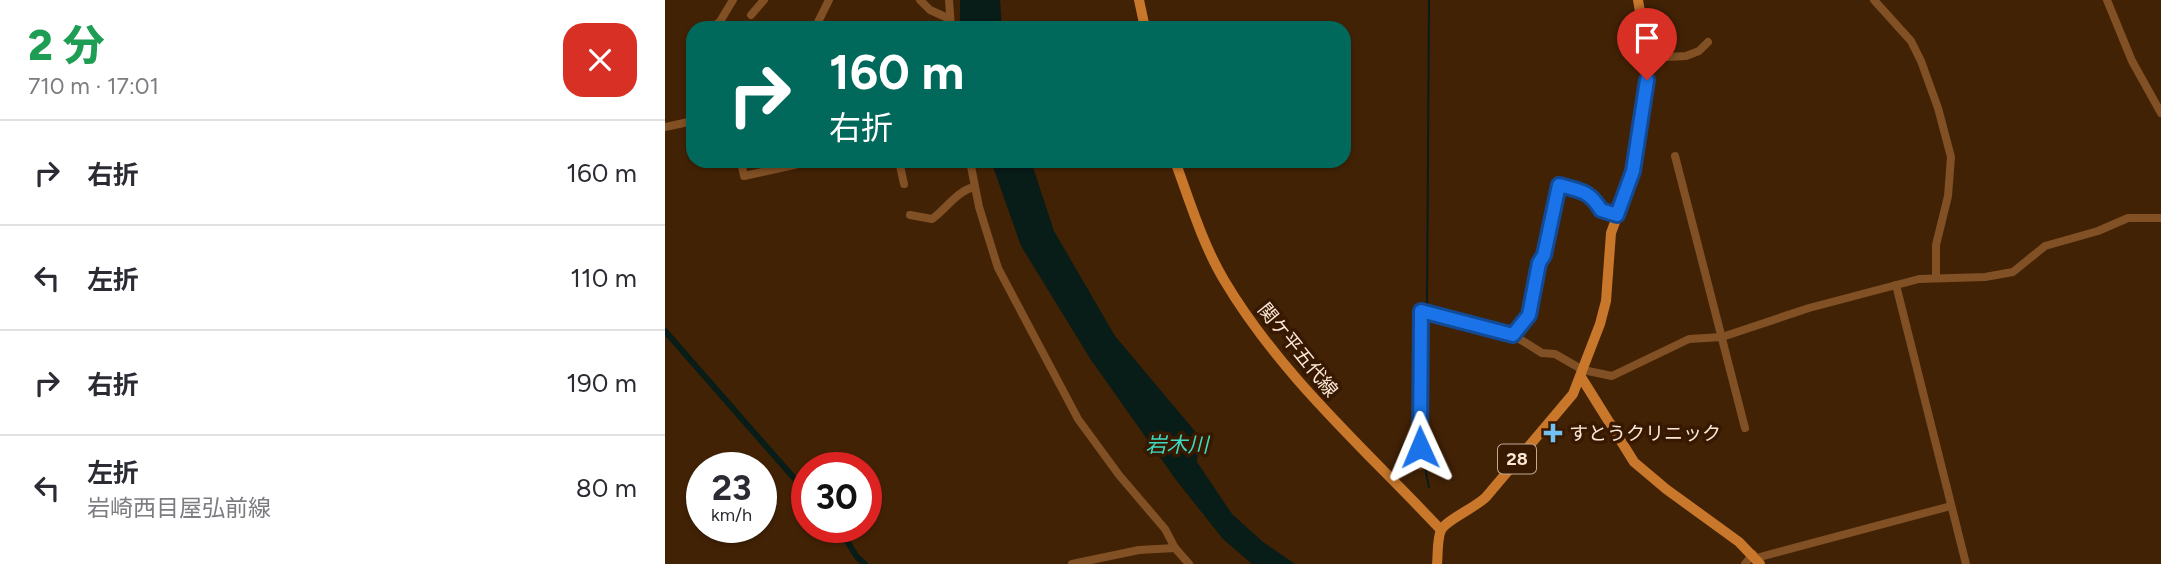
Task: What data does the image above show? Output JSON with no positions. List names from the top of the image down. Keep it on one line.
{"streets":{"main road":["関ケ平五代線","28"]},"crossings":[["関ケ平五代線","28"]],"water":["岩木川"],"places":{"health":["すとうクリニック"]},"page":{"heading":["2 分","710 m · 17:01"],"turn":["160 m","右折"],"list":[{"name":"右折","value":"160 m"},{"name":"左折","value":"110 m"},{"name":"右折","value":"190 m"},{"name":"左折","note":"岩崎西目屋弘前線","value":"80 m"}],"speed":"23 km/h","limit":"30"}}
